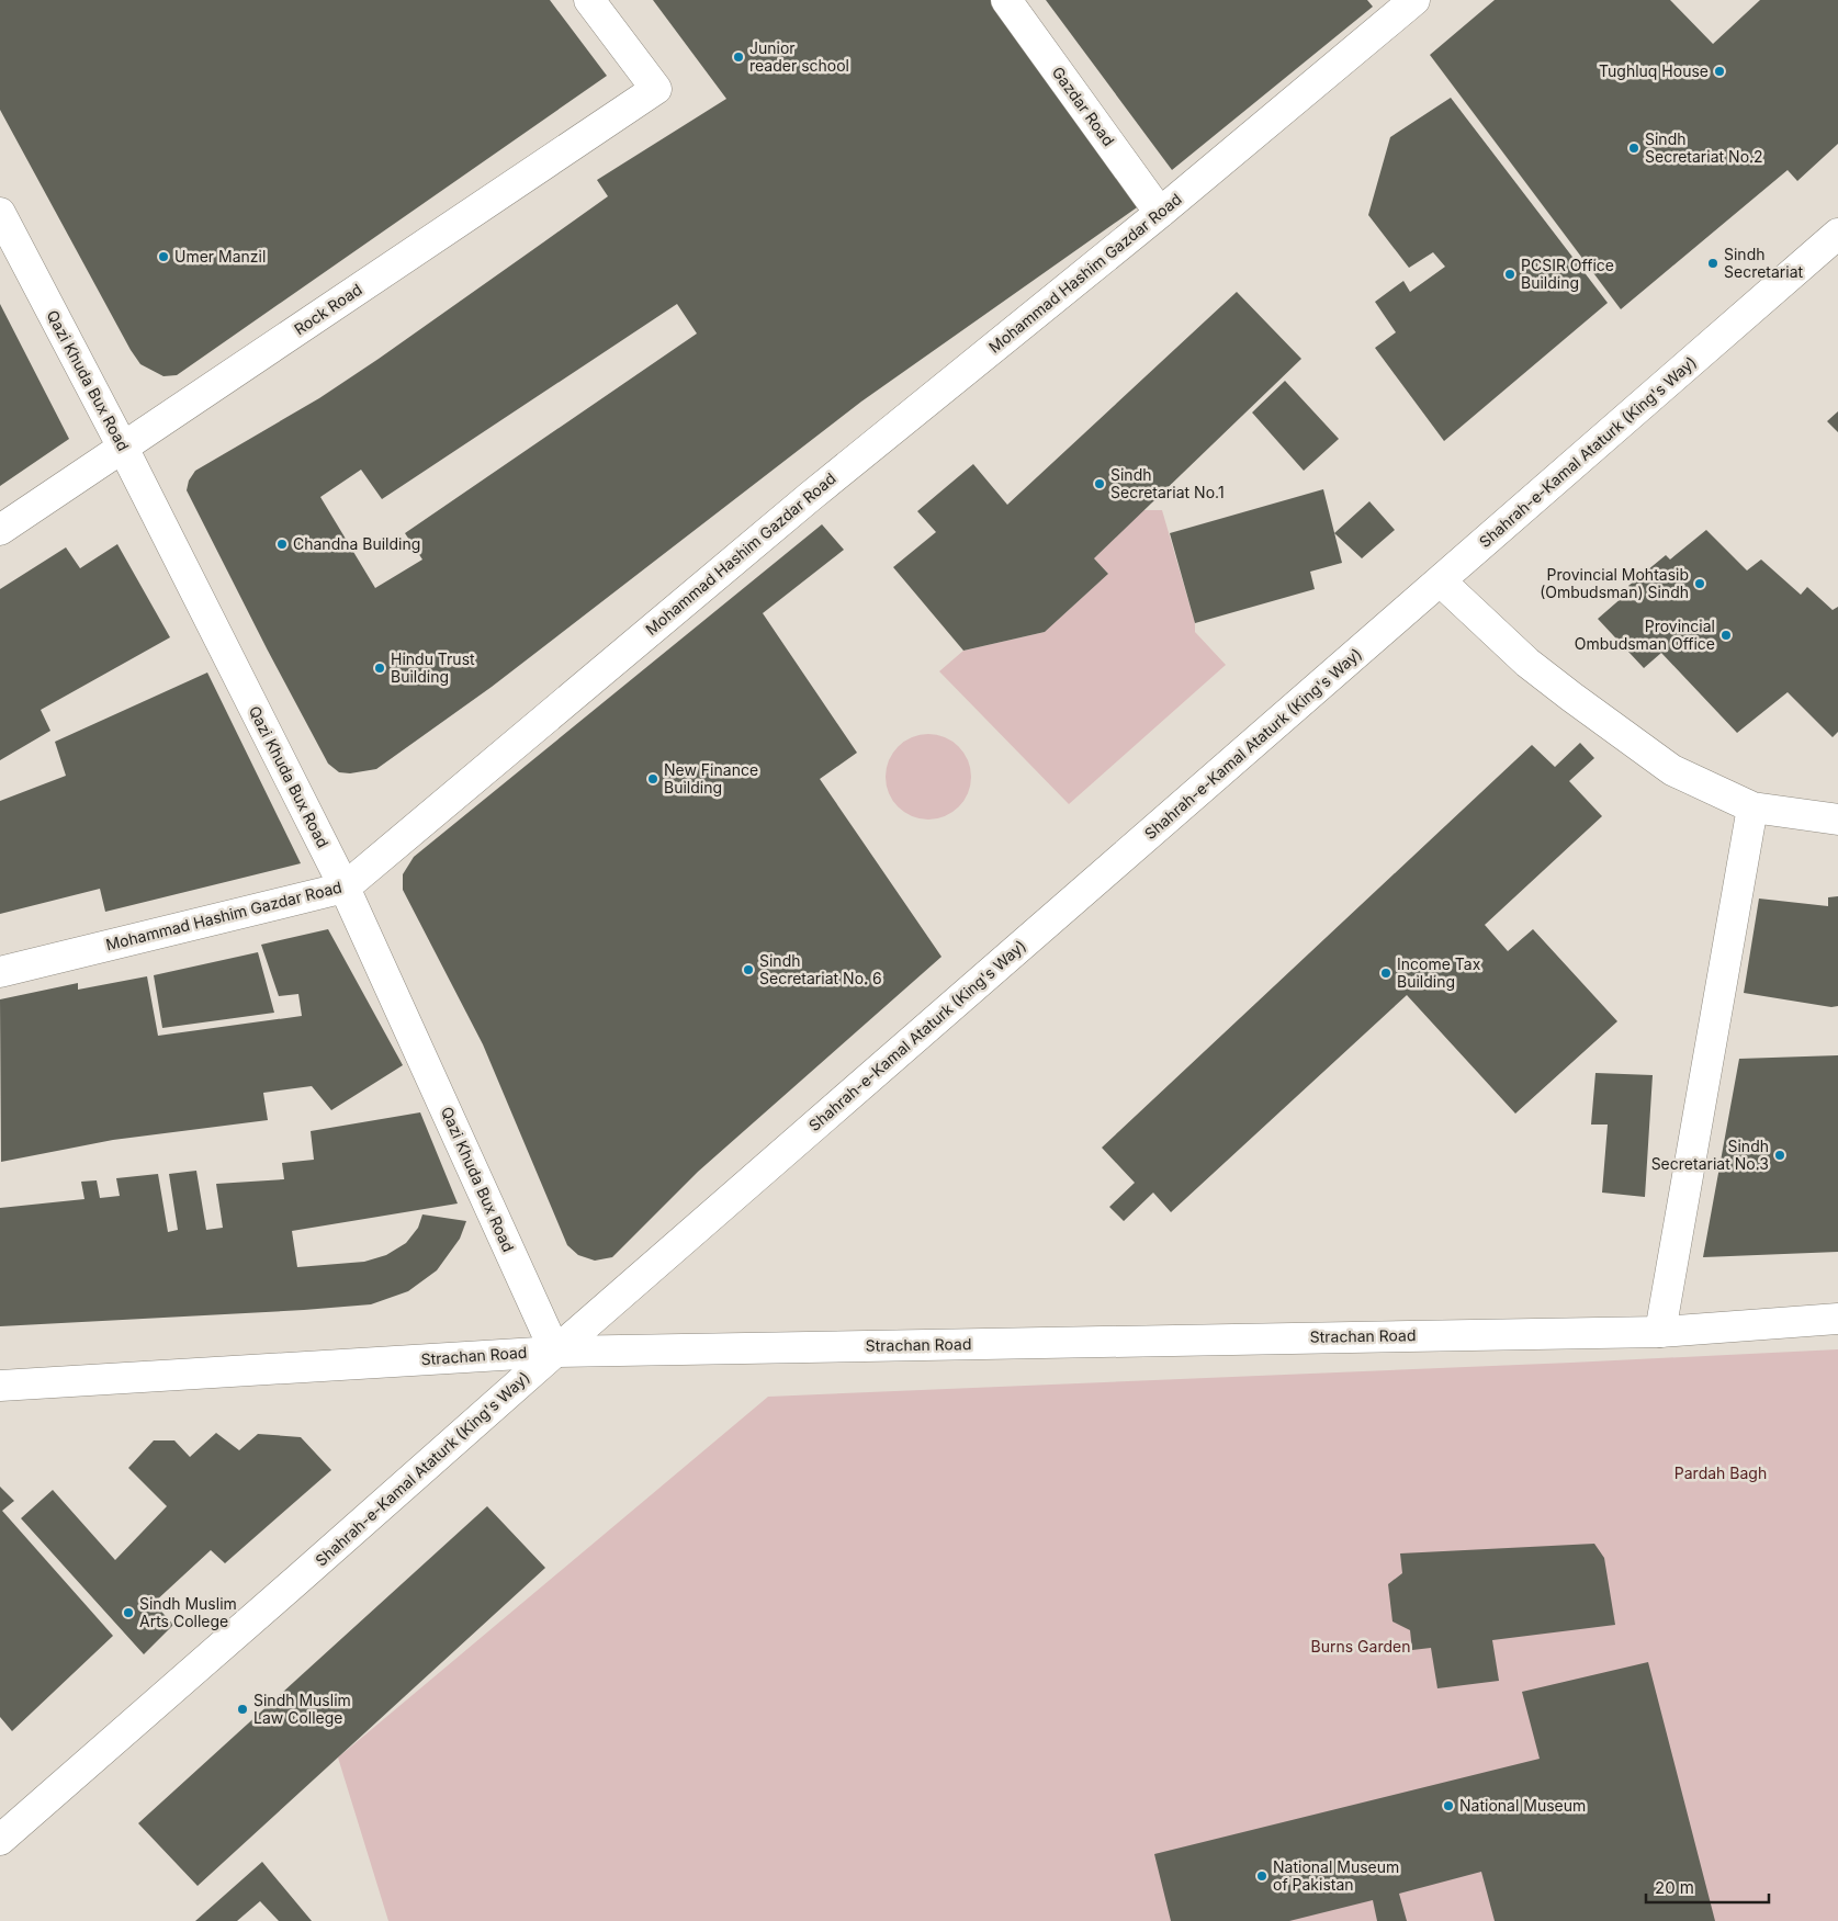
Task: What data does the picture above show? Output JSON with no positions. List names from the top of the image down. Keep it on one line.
{"streets":{"street":["Gazdar Road","Mohammad Hashim Gazdar Road","Rock Road","Qazi Khuda Bux Road","Shahrah-e-Kamal Ataturk (King's Way)","Strachan Road"]},"crossings":[["Gazdar Road","Mohammad Hashim Gazdar Road"],["Mohammad Hashim Gazdar Road","Qazi Khuda Bux Road"],["Rock Road","Qazi Khuda Bux Road"],["Qazi Khuda Bux Road","Shahrah-e-Kamal Ataturk (King's Way)"],["Qazi Khuda Bux Road","Strachan Road"],["Shahrah-e-Kamal Ataturk (King's Way)","Strachan Road"]],"parks":["Pardah Bagh","Burns Garden"],"places":["Junior reader school","Tughluq House","Sindh Secretariat No.2","Umer Manzil","Sindh Secretariat","PCSIR Office Building","Sindh Secretariat No.1","Chandna Building","Provincial Mohtasib (Ombudsman) Sindh","Provincial Ombudsman Office","Hindu Trust Building","New Finance Building","Sindh Secretariat No. 6","Income Tax Building","Sindh Secretariat No.3","Sindh Muslim Arts College","Sindh Muslim Law College","National Museum","National Museum of Pakistan"],"scale_bar":"20 m"}
